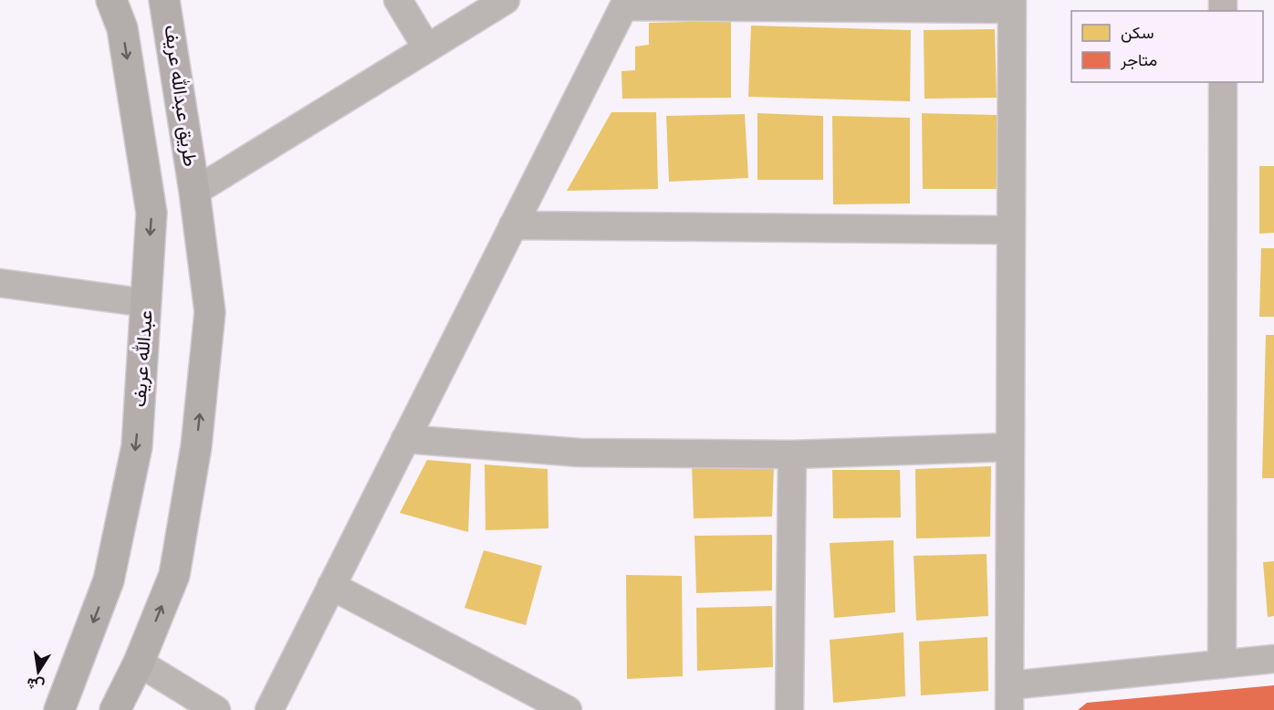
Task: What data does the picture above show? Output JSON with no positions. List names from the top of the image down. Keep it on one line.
{"streets":{"main road":["طريق عبدالله عريف","عبدالله عريف"]},"legend":["سكن","متاجر"],"north":"bottom"}
